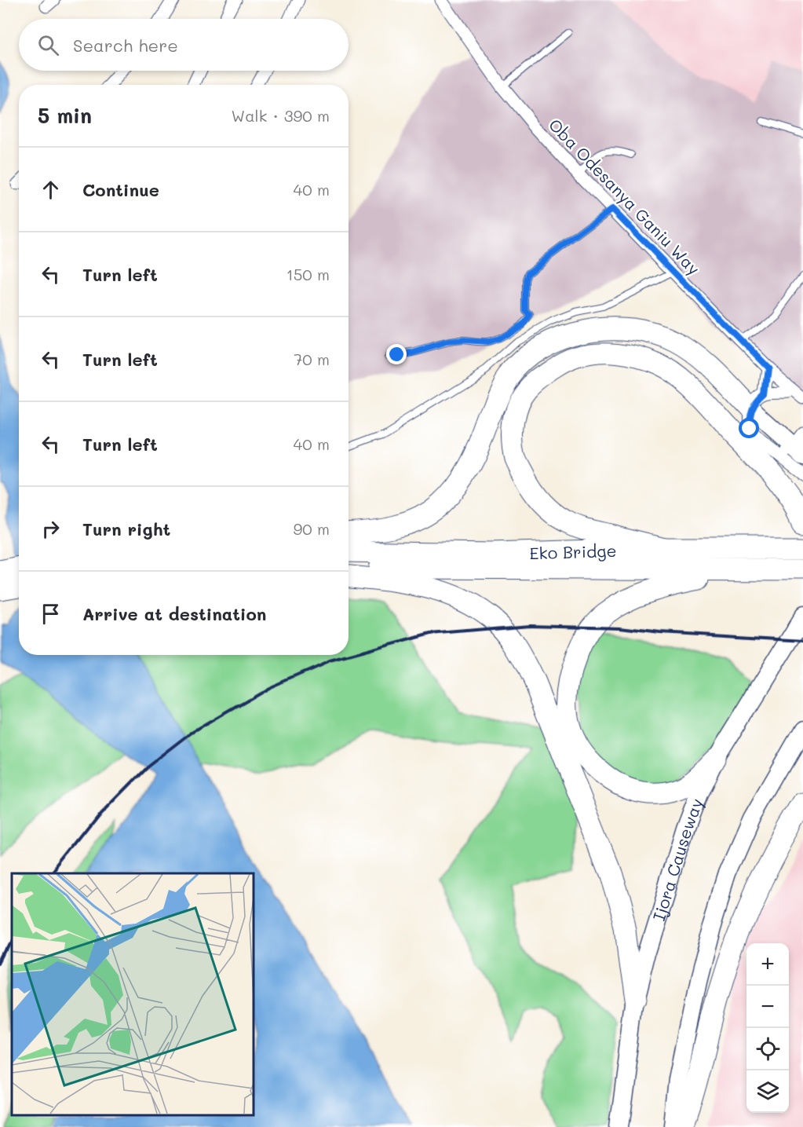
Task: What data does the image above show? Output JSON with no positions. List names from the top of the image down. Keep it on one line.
{"streets":{"highway":["Eko Bridge"],"main road":["Ijora Causeway"],"street":["Oba Odesanya Ganiu Way"]},"page":{"search":"Search here","heading":["5 min","Walk · 390 m"],"list":[["Continue","40 m"],["Turn left","150 m"],["Turn left","70 m"],["Turn left","40 m"],["Turn right","90 m"],"Arrive at destination"],"map_buttons":["+","−"]}}
